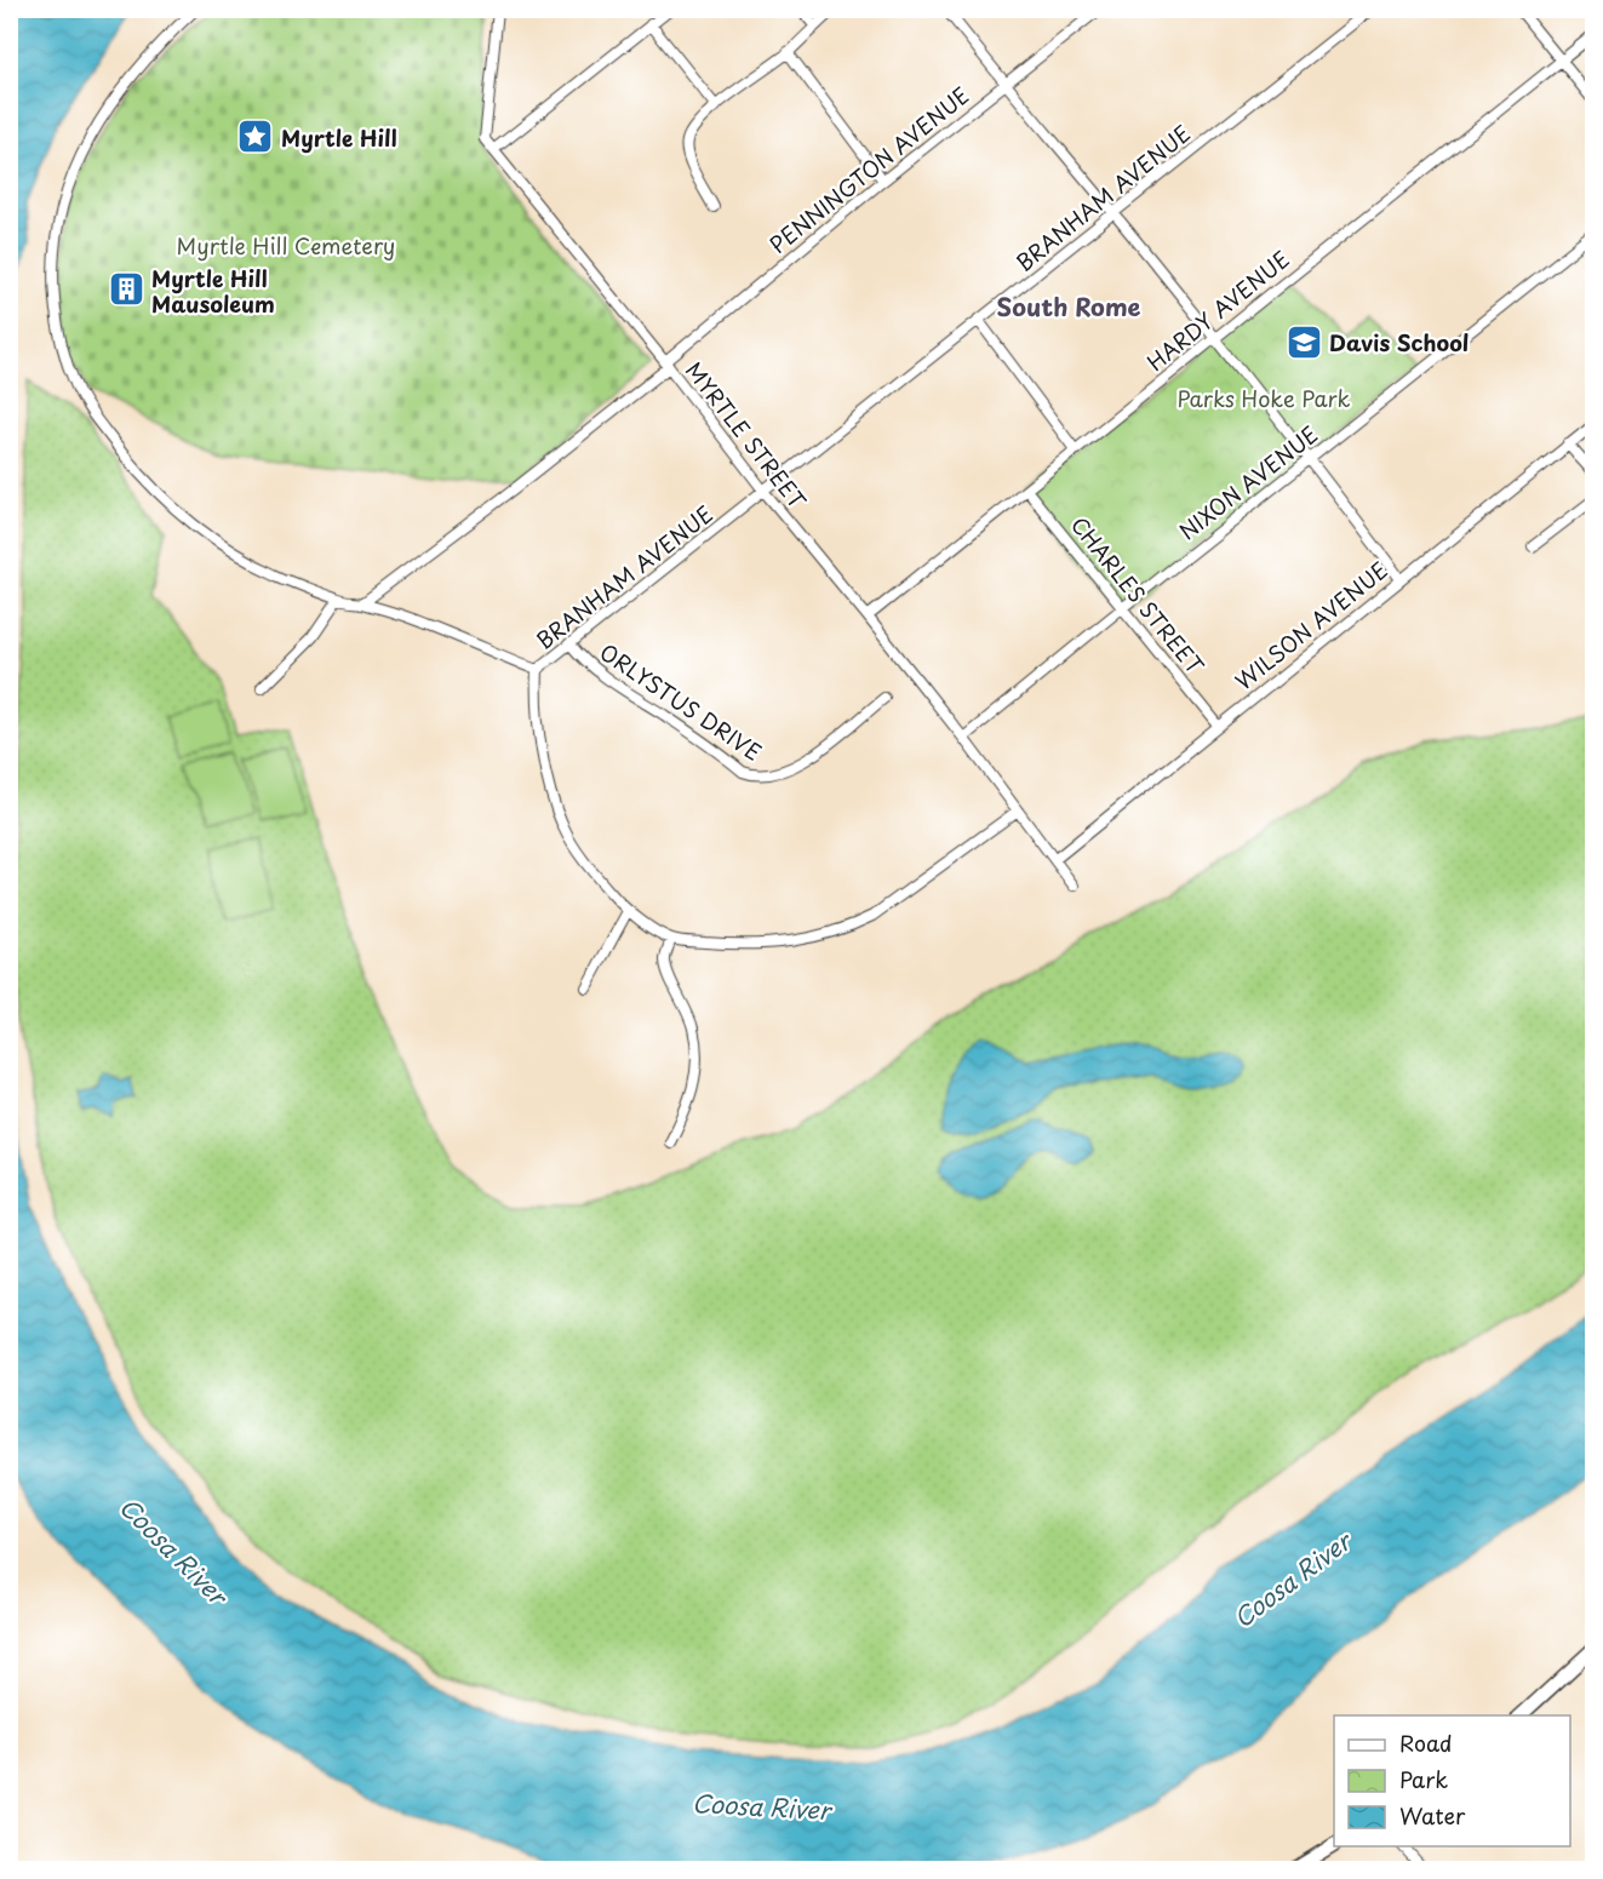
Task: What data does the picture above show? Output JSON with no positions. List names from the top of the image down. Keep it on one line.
{"streets":{"street":["PENNINGTON AVENUE","BRANHAM AVENUE","HARDY AVENUE","MYRTLE STREET","NIXON AVENUE","CHARLES STREET","WILSON AVENUE","ORLYSTUS DRIVE"]},"crossings":[["PENNINGTON AVENUE","BRANHAM AVENUE"],["PENNINGTON AVENUE","MYRTLE STREET"],["BRANHAM AVENUE","MYRTLE STREET"],["BRANHAM AVENUE","ORLYSTUS DRIVE"],["HARDY AVENUE","MYRTLE STREET"],["HARDY AVENUE","CHARLES STREET"],["MYRTLE STREET","NIXON AVENUE"],["MYRTLE STREET","WILSON AVENUE"],["NIXON AVENUE","CHARLES STREET"],["CHARLES STREET","WILSON AVENUE"]],"districts":["South Rome"],"water":["Coosa River"],"parks":["Myrtle Hill Cemetery","Parks Hoke Park"],"places":{"place":["Myrtle Hill"],"building":["Myrtle Hill Mausoleum"],"school or university":["Davis School"]},"legend":["Road","Park","Water"]}
